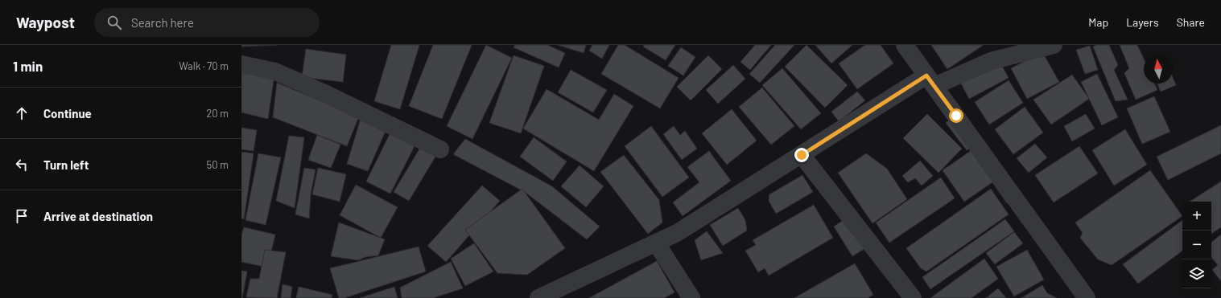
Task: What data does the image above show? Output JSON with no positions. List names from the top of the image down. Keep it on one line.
{"north":"top","page":{"header":"Waypost","search":"Search here","nav":["Map","Layers","Share"],"heading":["1 min","Walk · 70 m"],"list":[["Continue","20 m"],["Turn left","50 m"],"Arrive at destination"],"map_buttons":["+","−"]}}
